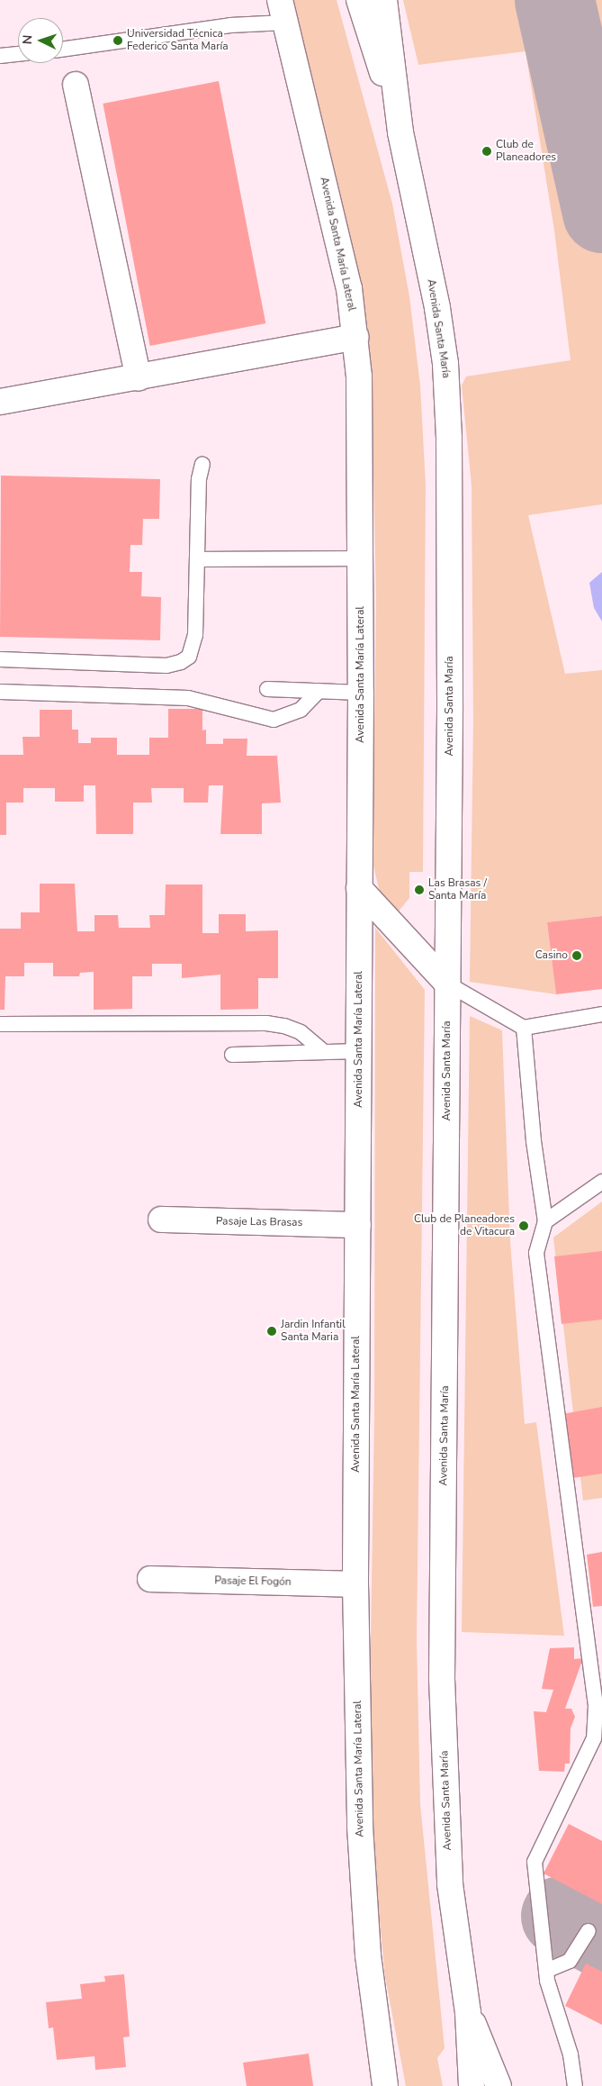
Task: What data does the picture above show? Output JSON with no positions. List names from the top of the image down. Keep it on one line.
{"streets":{"street":["Avenida Santa María Lateral","Avenida Santa María","Pasaje Las Brasas","Pasaje El Fogón"]},"crossings":[["Avenida Santa María Lateral","Pasaje Las Brasas"],["Avenida Santa María Lateral","Pasaje El Fogón"]],"places":["Universidad Técnica Federico Santa María","Club de Planeadores","Las Brasas / Santa María","Casino","Club de Planeadores de Vitacura","Jardin Infantil Santa Maria"],"north":"left"}
